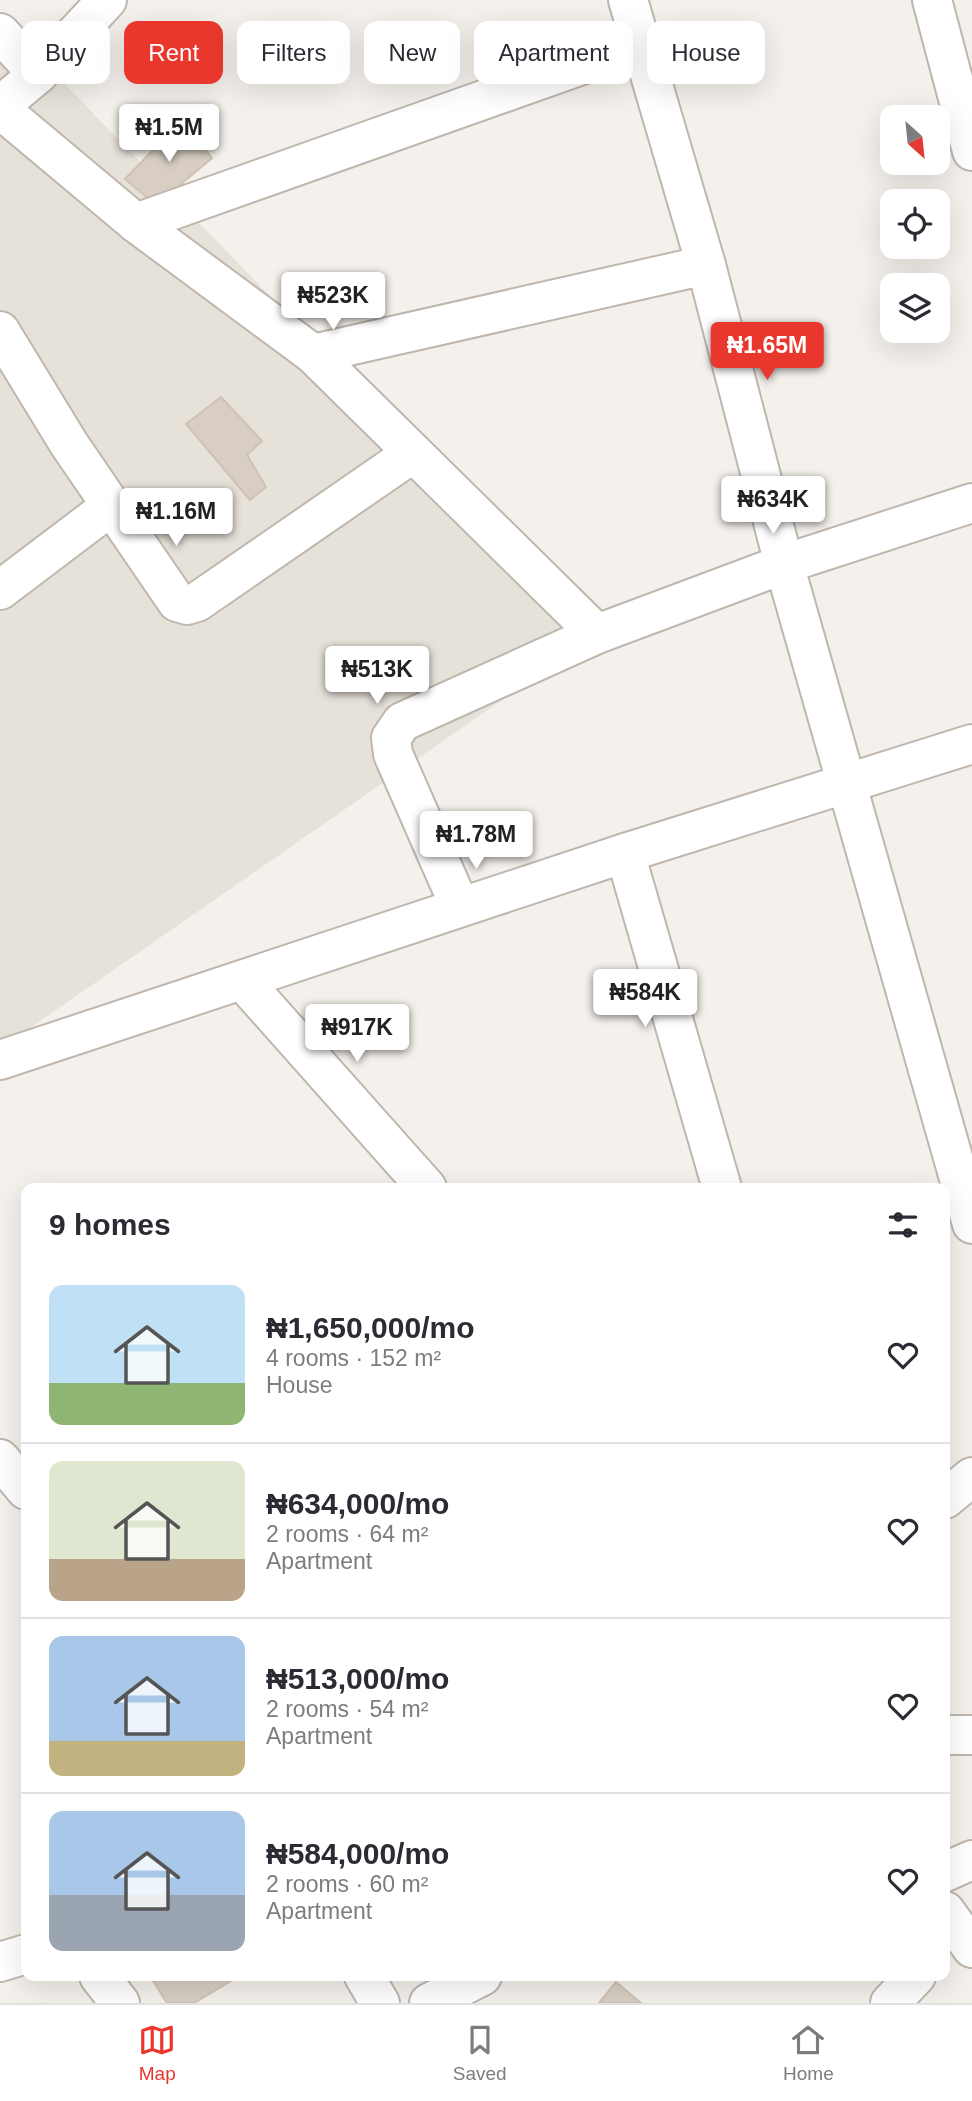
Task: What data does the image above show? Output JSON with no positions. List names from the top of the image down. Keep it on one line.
{"north":"bottom right","page":{"chip":["Buy","Rent","Filters","New","Apartment","House"],"price":["₦1.5M","₦523K","₦1.65M","₦634K","₦1.16M","₦513K","₦1.78M","₦584K","₦917K"],"heading":"9 homes","list":[{"name":"₦1,650,000/mo","note":"4 rooms · 152 m² · House"},{"name":"₦634,000/mo","note":"2 rooms · 64 m² · Apartment"},{"name":"₦513,000/mo","note":"2 rooms · 54 m² · Apartment"},{"name":"₦584,000/mo","note":"2 rooms · 60 m² · Apartment"}],"tabs":["Map","Saved","Home"]}}
